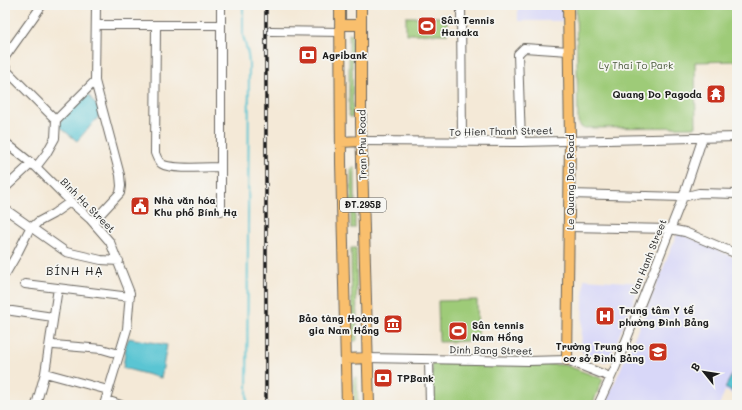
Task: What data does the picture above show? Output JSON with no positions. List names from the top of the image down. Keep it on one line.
{"streets":{"main road":["Tran Phu Road","Le Quang Dao Road","ĐT.295B"],"street":["To Hien Thanh Street","Binh Ha Street","Van Hanh Street","Dinh Bang Street"]},"crossings":[["To Hien Thanh Street","Tran Phu Road"],["To Hien Thanh Street","Le Quang Dao Road"],["To Hien Thanh Street","Van Hanh Street"],["Tran Phu Road","Dinh Bang Street"],["Le Quang Dao Road","Dinh Bang Street"],["Van Hanh Street","Dinh Bang Street"]],"districts":["BÍNH HẠ"],"parks":["Ly Thai To Park"],"places":{"sports":["Sân Tennis Hanaka","Sân tennis Nam Hồng"],"bank":["Agribank","TPBank"],"temple":["Quang Do Pagoda"],"public building":["Nhà văn hóa Khu phố Bính Hạ"],"hospital":["Trung tâm Y tế phường Đình Bảng"],"museum":["Bảo tàng Hoàng gia Nam Hồng"],"school or university":["Trường Trung học cơ sở Đình Bảng"]},"north":"top left"}
